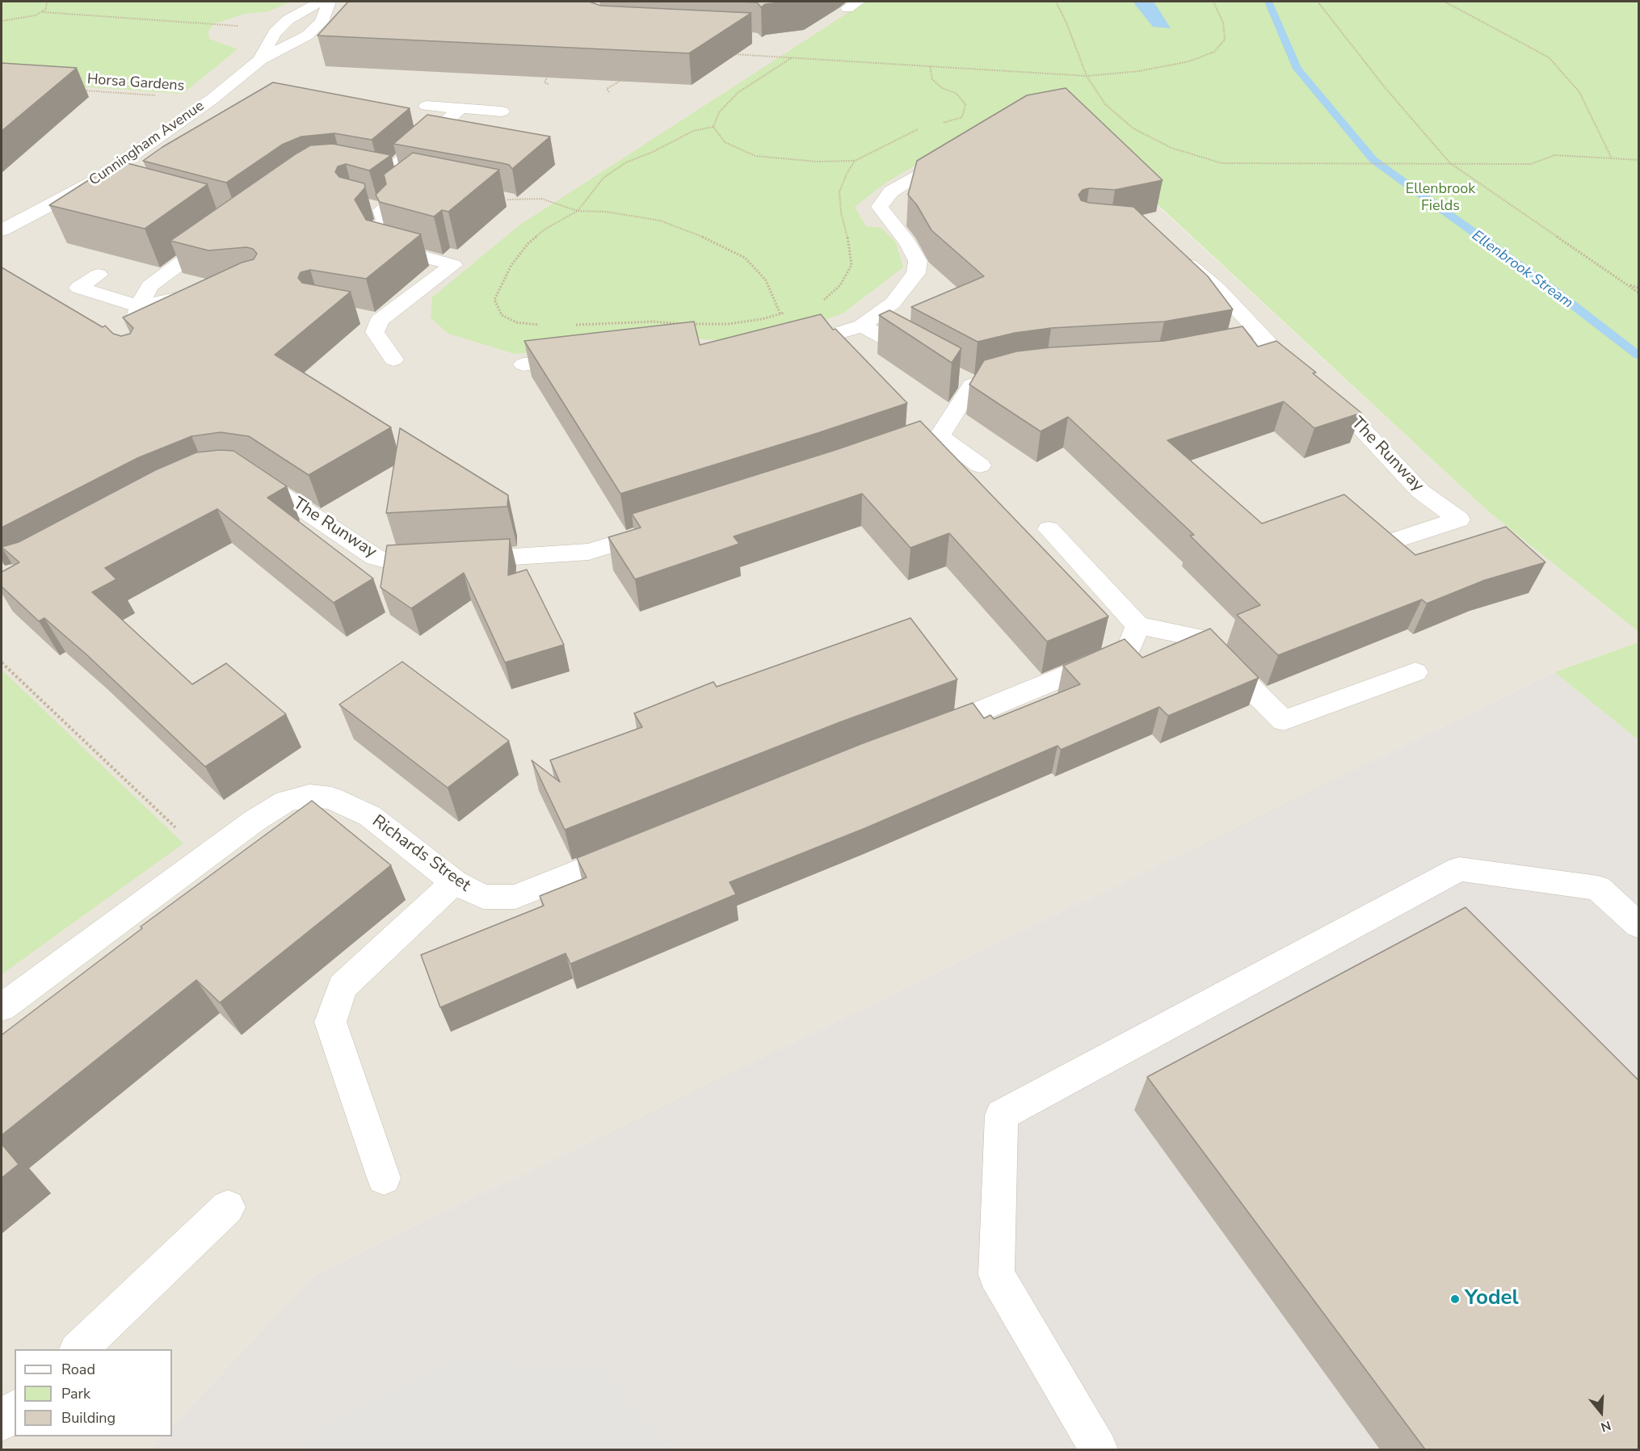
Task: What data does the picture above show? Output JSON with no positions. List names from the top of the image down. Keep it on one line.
{"streets":{"street":["Cunningham Avenue","The Runway","Richards Street"],"path":["Horsa Gardens"]},"crossings":[["Horsa Gardens","Cunningham Avenue"]],"water":["Ellenbrook Stream"],"parks":["Ellenbrook Fields"],"places":["Yodel"],"legend":["Road","Park","Building"],"north":"bottom"}
